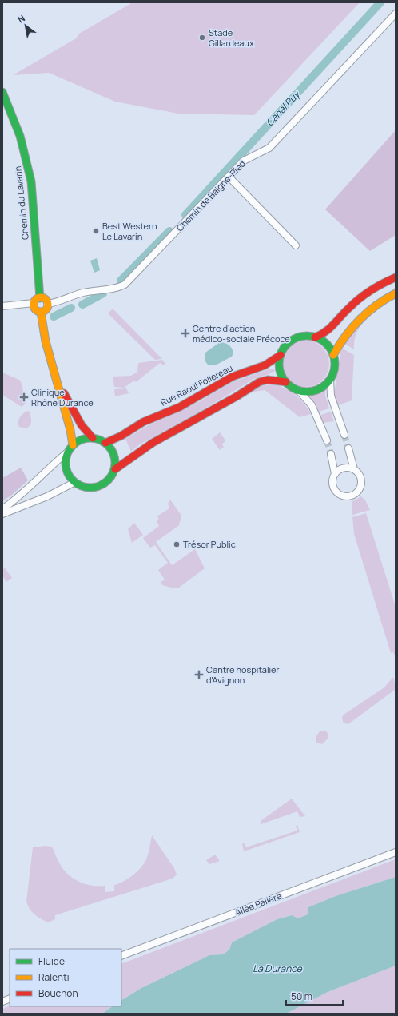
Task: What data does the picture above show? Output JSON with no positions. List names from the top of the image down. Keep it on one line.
{"streets":{"street":["Chemin de Baigne-Pied","Chemin du Lavarin","Rue Raoul Follereau","Allée Palière"]},"crossings":[["Chemin de Baigne-Pied","Chemin du Lavarin"]],"water":["Canal Puy","La Durance"],"places":{"other":["Stade Gillardeaux","Best Western Le Lavarin","Trésor Public"],"health":["Centre d’action médico-sociale Précoce","Clinique Rhône Durance","Centre hospitalier d'Avignon"]},"legend":["Fluide","Ralenti","Bouchon"],"scale_bar":"50 m","north":"top left"}
